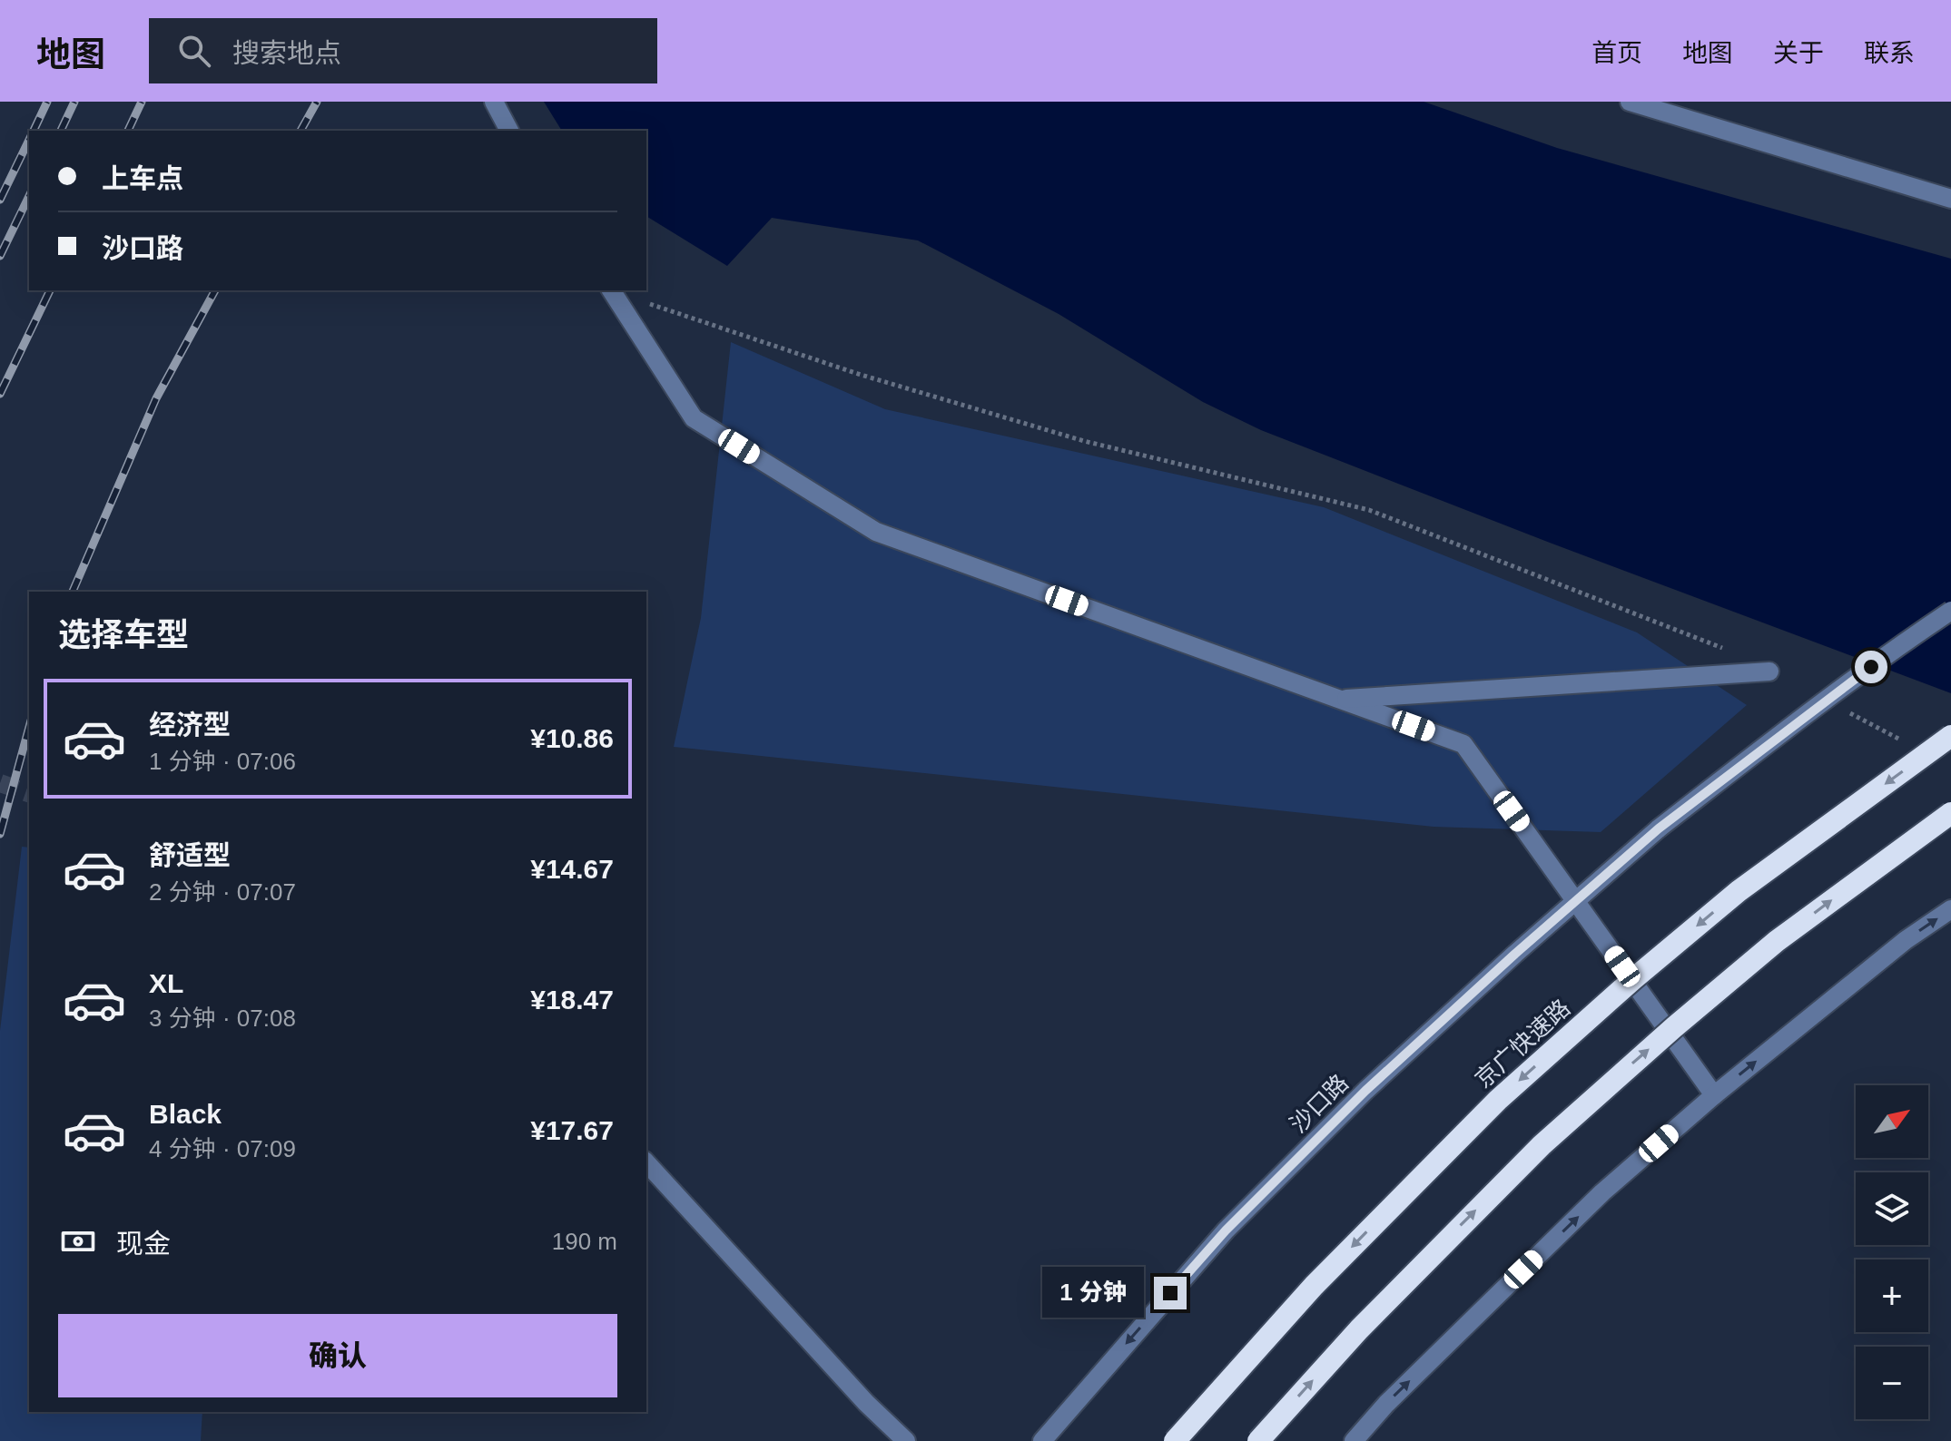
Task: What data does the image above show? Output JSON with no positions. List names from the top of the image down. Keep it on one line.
{"streets":{"highway":["京广快速路"],"street":["沙口路"]},"one_way":["沙口路"],"north":"top right","page":{"header":"地图","search":"搜索地点","nav":["首页","地图","关于","联系"],"banner":["上车点","沙口路"],"heading":"选择车型","list":[{"name":"经济型","note":"1 分钟 · 07:06","value":"¥10.86"},{"name":"舒适型","note":"2 分钟 · 07:07","value":"¥14.67"},{"name":"XL","note":"3 分钟 · 07:08","value":"¥18.47"},{"name":"Black","note":"4 分钟 · 07:09","value":"¥17.67"}],"map_buttons":["+","−"],"pay":["现金","190 m"],"bubble":"1 分钟","buttons":"确认"}}
